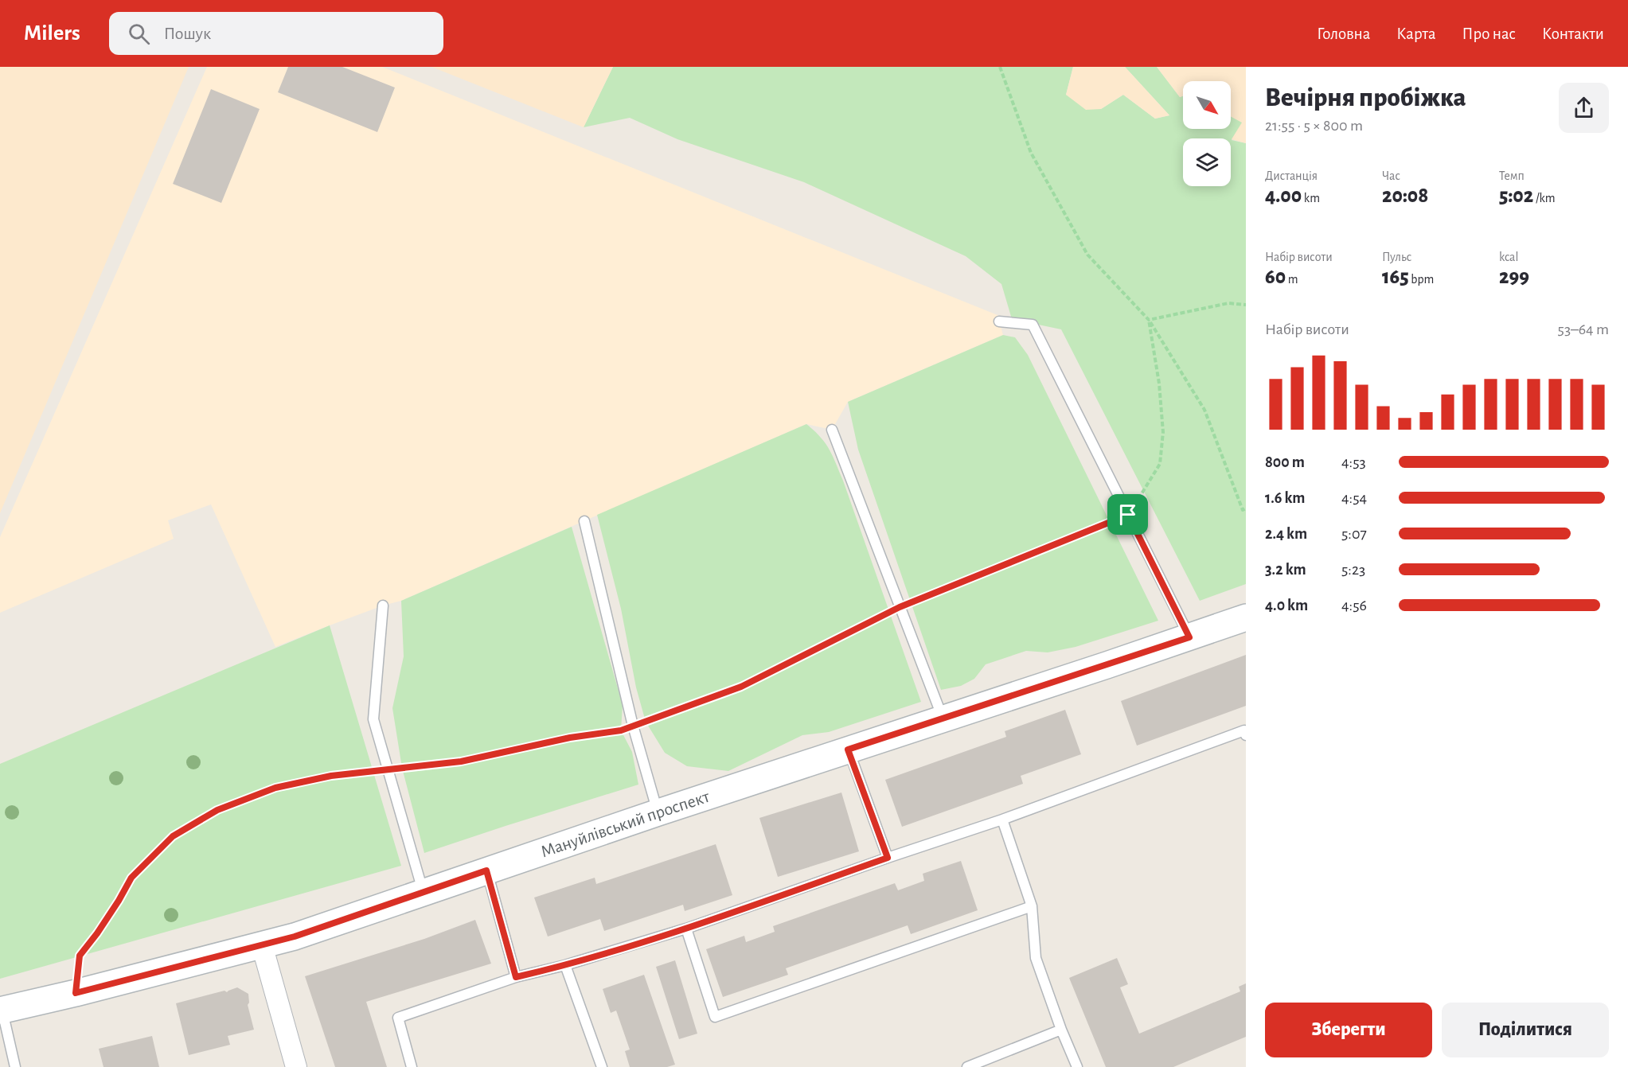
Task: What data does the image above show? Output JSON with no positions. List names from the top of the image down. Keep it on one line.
{"streets":{"main road":["Мануйлівський проспект"]},"north":"bottom right","page":{"header":"Milers","search":"Пошук","nav":["Головна","Карта","Про нас","Контакти"],"heading":["Вечірня пробіжка","21:55 · 5 × 800 m"],"stats":[["Дистанція","4.00 km"],["Час","20:08"],["Темп","5:02 /km"],["Набір висоти","60 m"],["Пульс","165 bpm"],["kcal","299"]],"chart":["Набір висоти","53–64 m"],"list":[{"name":"800 m","note":"4:53"},{"name":"1.6 km","note":"4:54"},{"name":"2.4 km","note":"5:07"},{"name":"3.2 km","note":"5:23"},{"name":"4.0 km","note":"4:56"}],"buttons":["Зберегти","Поділитися"]}}
